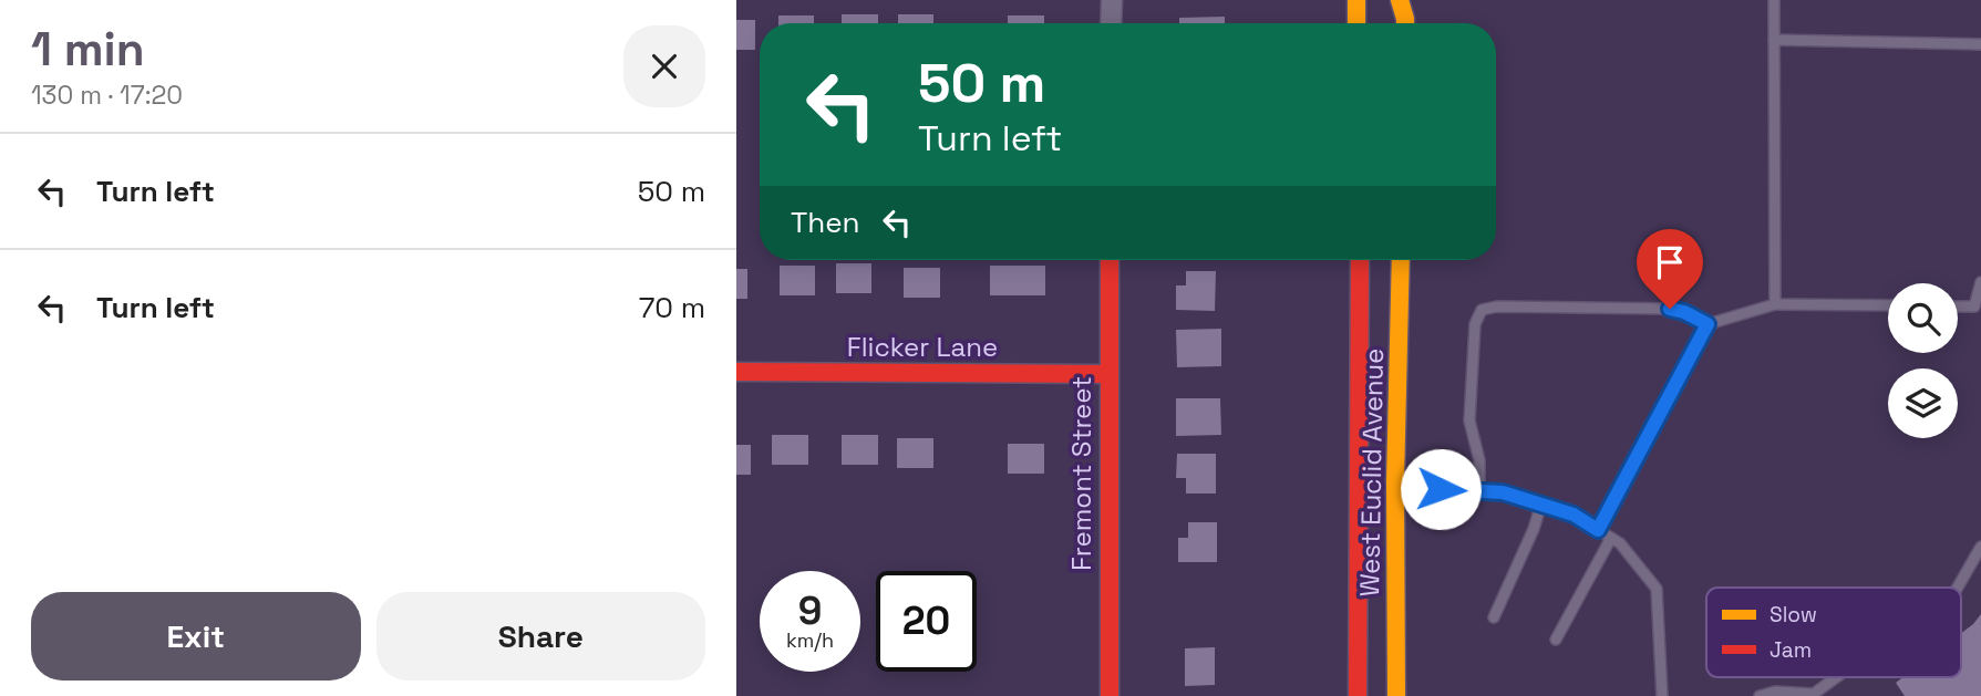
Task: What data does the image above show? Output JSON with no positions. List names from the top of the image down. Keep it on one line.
{"streets":{"main road":["Flicker Lane","West Euclid Avenue","Fremont Street"]},"crossings":[["Flicker Lane","Fremont Street"]],"legend":["Slow","Jam"],"page":{"heading":["1 min","130 m · 17:20"],"turn":["50 m","Turn left"],"list":[{"name":"Turn left","value":"50 m"},{"name":"Turn left","value":"70 m"}],"then":"Then","speed":"9 km/h","limit":"20","buttons":["Exit","Share"]}}
